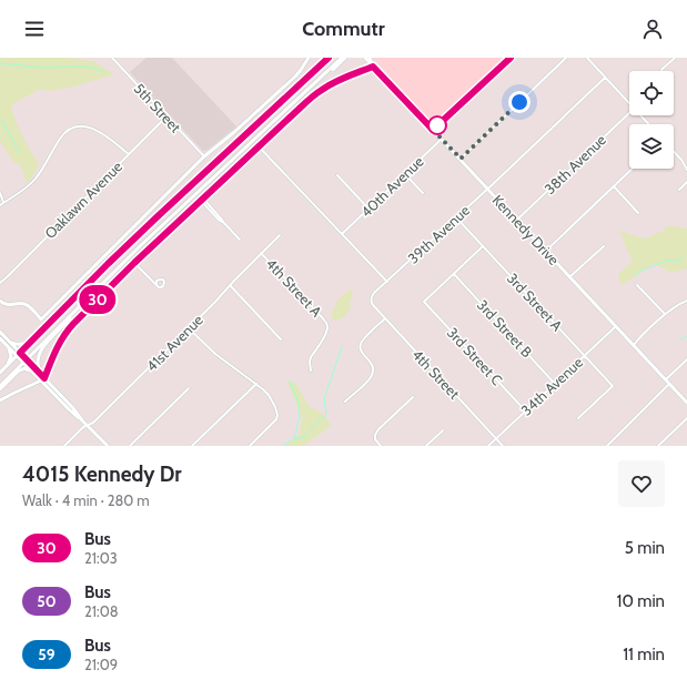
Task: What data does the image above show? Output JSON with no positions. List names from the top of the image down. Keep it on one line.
{"streets":{"main road":["Kennedy Drive"],"street":["5th Street","38th Avenue","40th Avenue","Oaklawn Avenue","39th Avenue","4th Street A","3rd Street A","3rd Street B","41st Avenue","3rd Street C","4th Street","34th Avenue"]},"crossings":[["5th Street","Oaklawn Avenue"],["38th Avenue","Kennedy Drive"],["40th Avenue","Kennedy Drive"],["Kennedy Drive","39th Avenue"],["Kennedy Drive","34th Avenue"],["39th Avenue","3rd Street A"],["39th Avenue","4th Street"],["4th Street A","41st Avenue"],["3rd Street A","34th Avenue"],["3rd Street B","3rd Street C"],["3rd Street B","34th Avenue"],["3rd Street C","34th Avenue"],["4th Street","34th Avenue"]],"lines":["bus line 30"],"page":{"header":"Commutr","on_map":"30","heading":["4015 Kennedy Dr","Walk · 4 min · 280 m"],"list":[{"mark":"30","name":"Bus","note":"21:03","value":"5 min"},{"mark":"50","name":"Bus","note":"21:08","value":"10 min"},{"mark":"59","name":"Bus","note":"21:09","value":"11 min"}]}}
